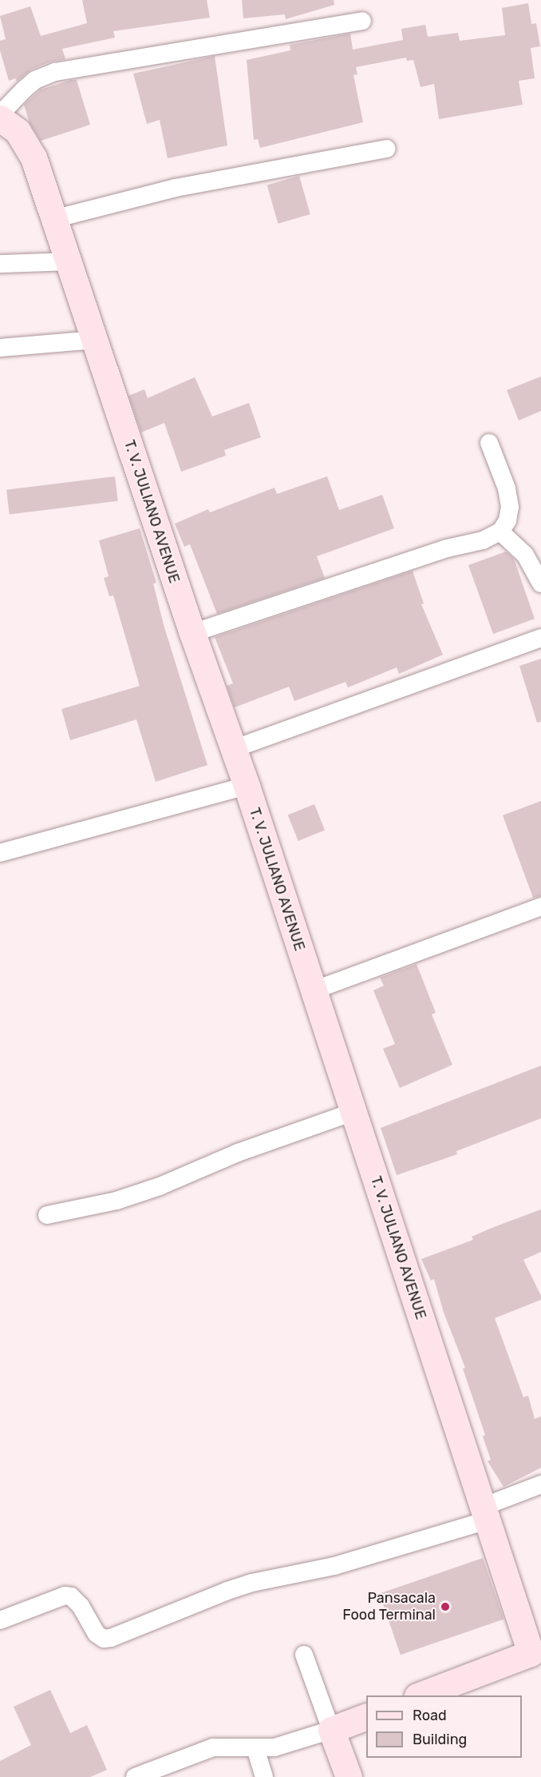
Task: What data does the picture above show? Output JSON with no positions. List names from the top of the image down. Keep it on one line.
{"streets":{"main road":["T. V. JULIANO AVENUE"]},"places":["Pansacala Food Terminal"],"legend":["Road","Building"]}
